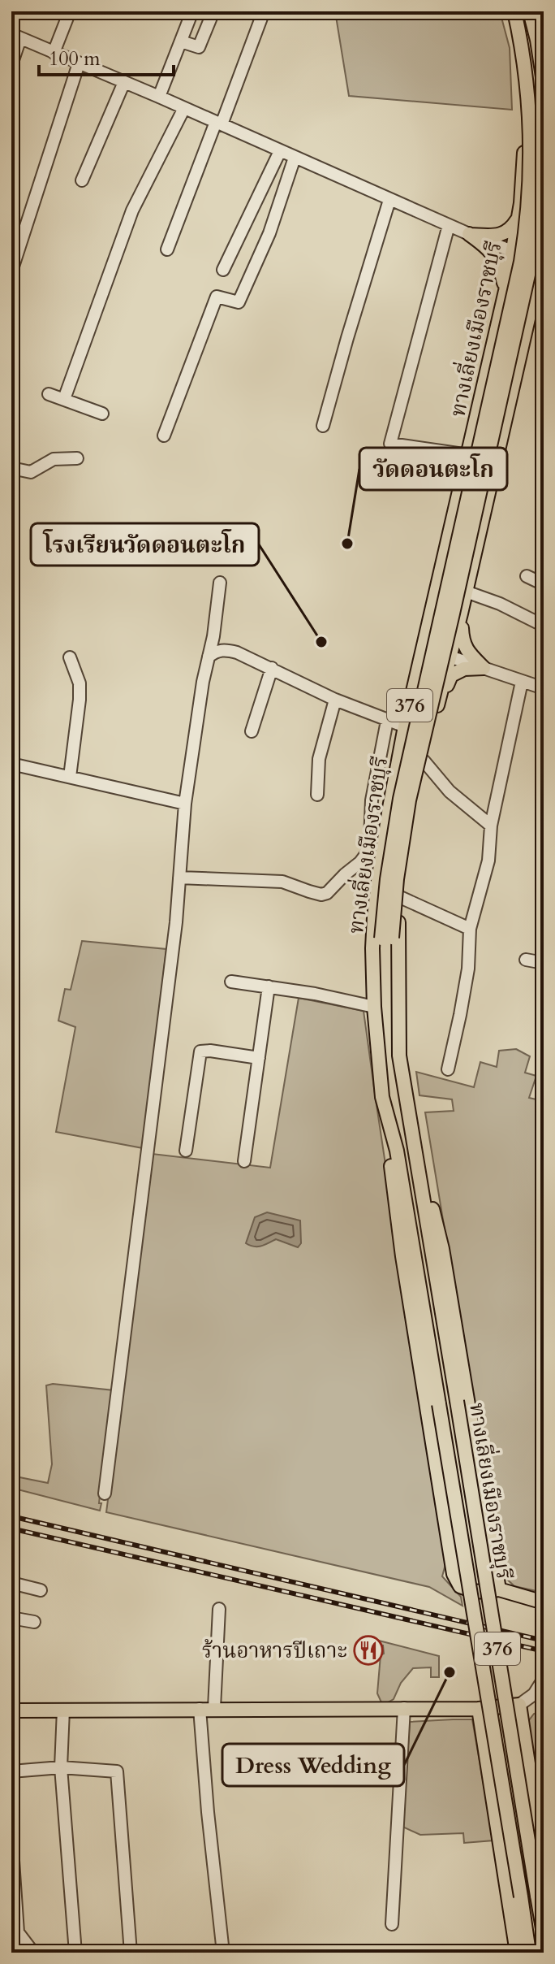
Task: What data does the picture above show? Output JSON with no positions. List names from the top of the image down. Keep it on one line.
{"streets":{"main road":["ทางเลี่ยงเมืองราชบุรี","376"]},"places":{"other":["วัดดอนตะโก","โรงเรียนวัดดอนตะโก","Dress Wedding"],"restaurant":["ร้านอาหารปีเถาะ"]},"scale_bar":"100 m"}
